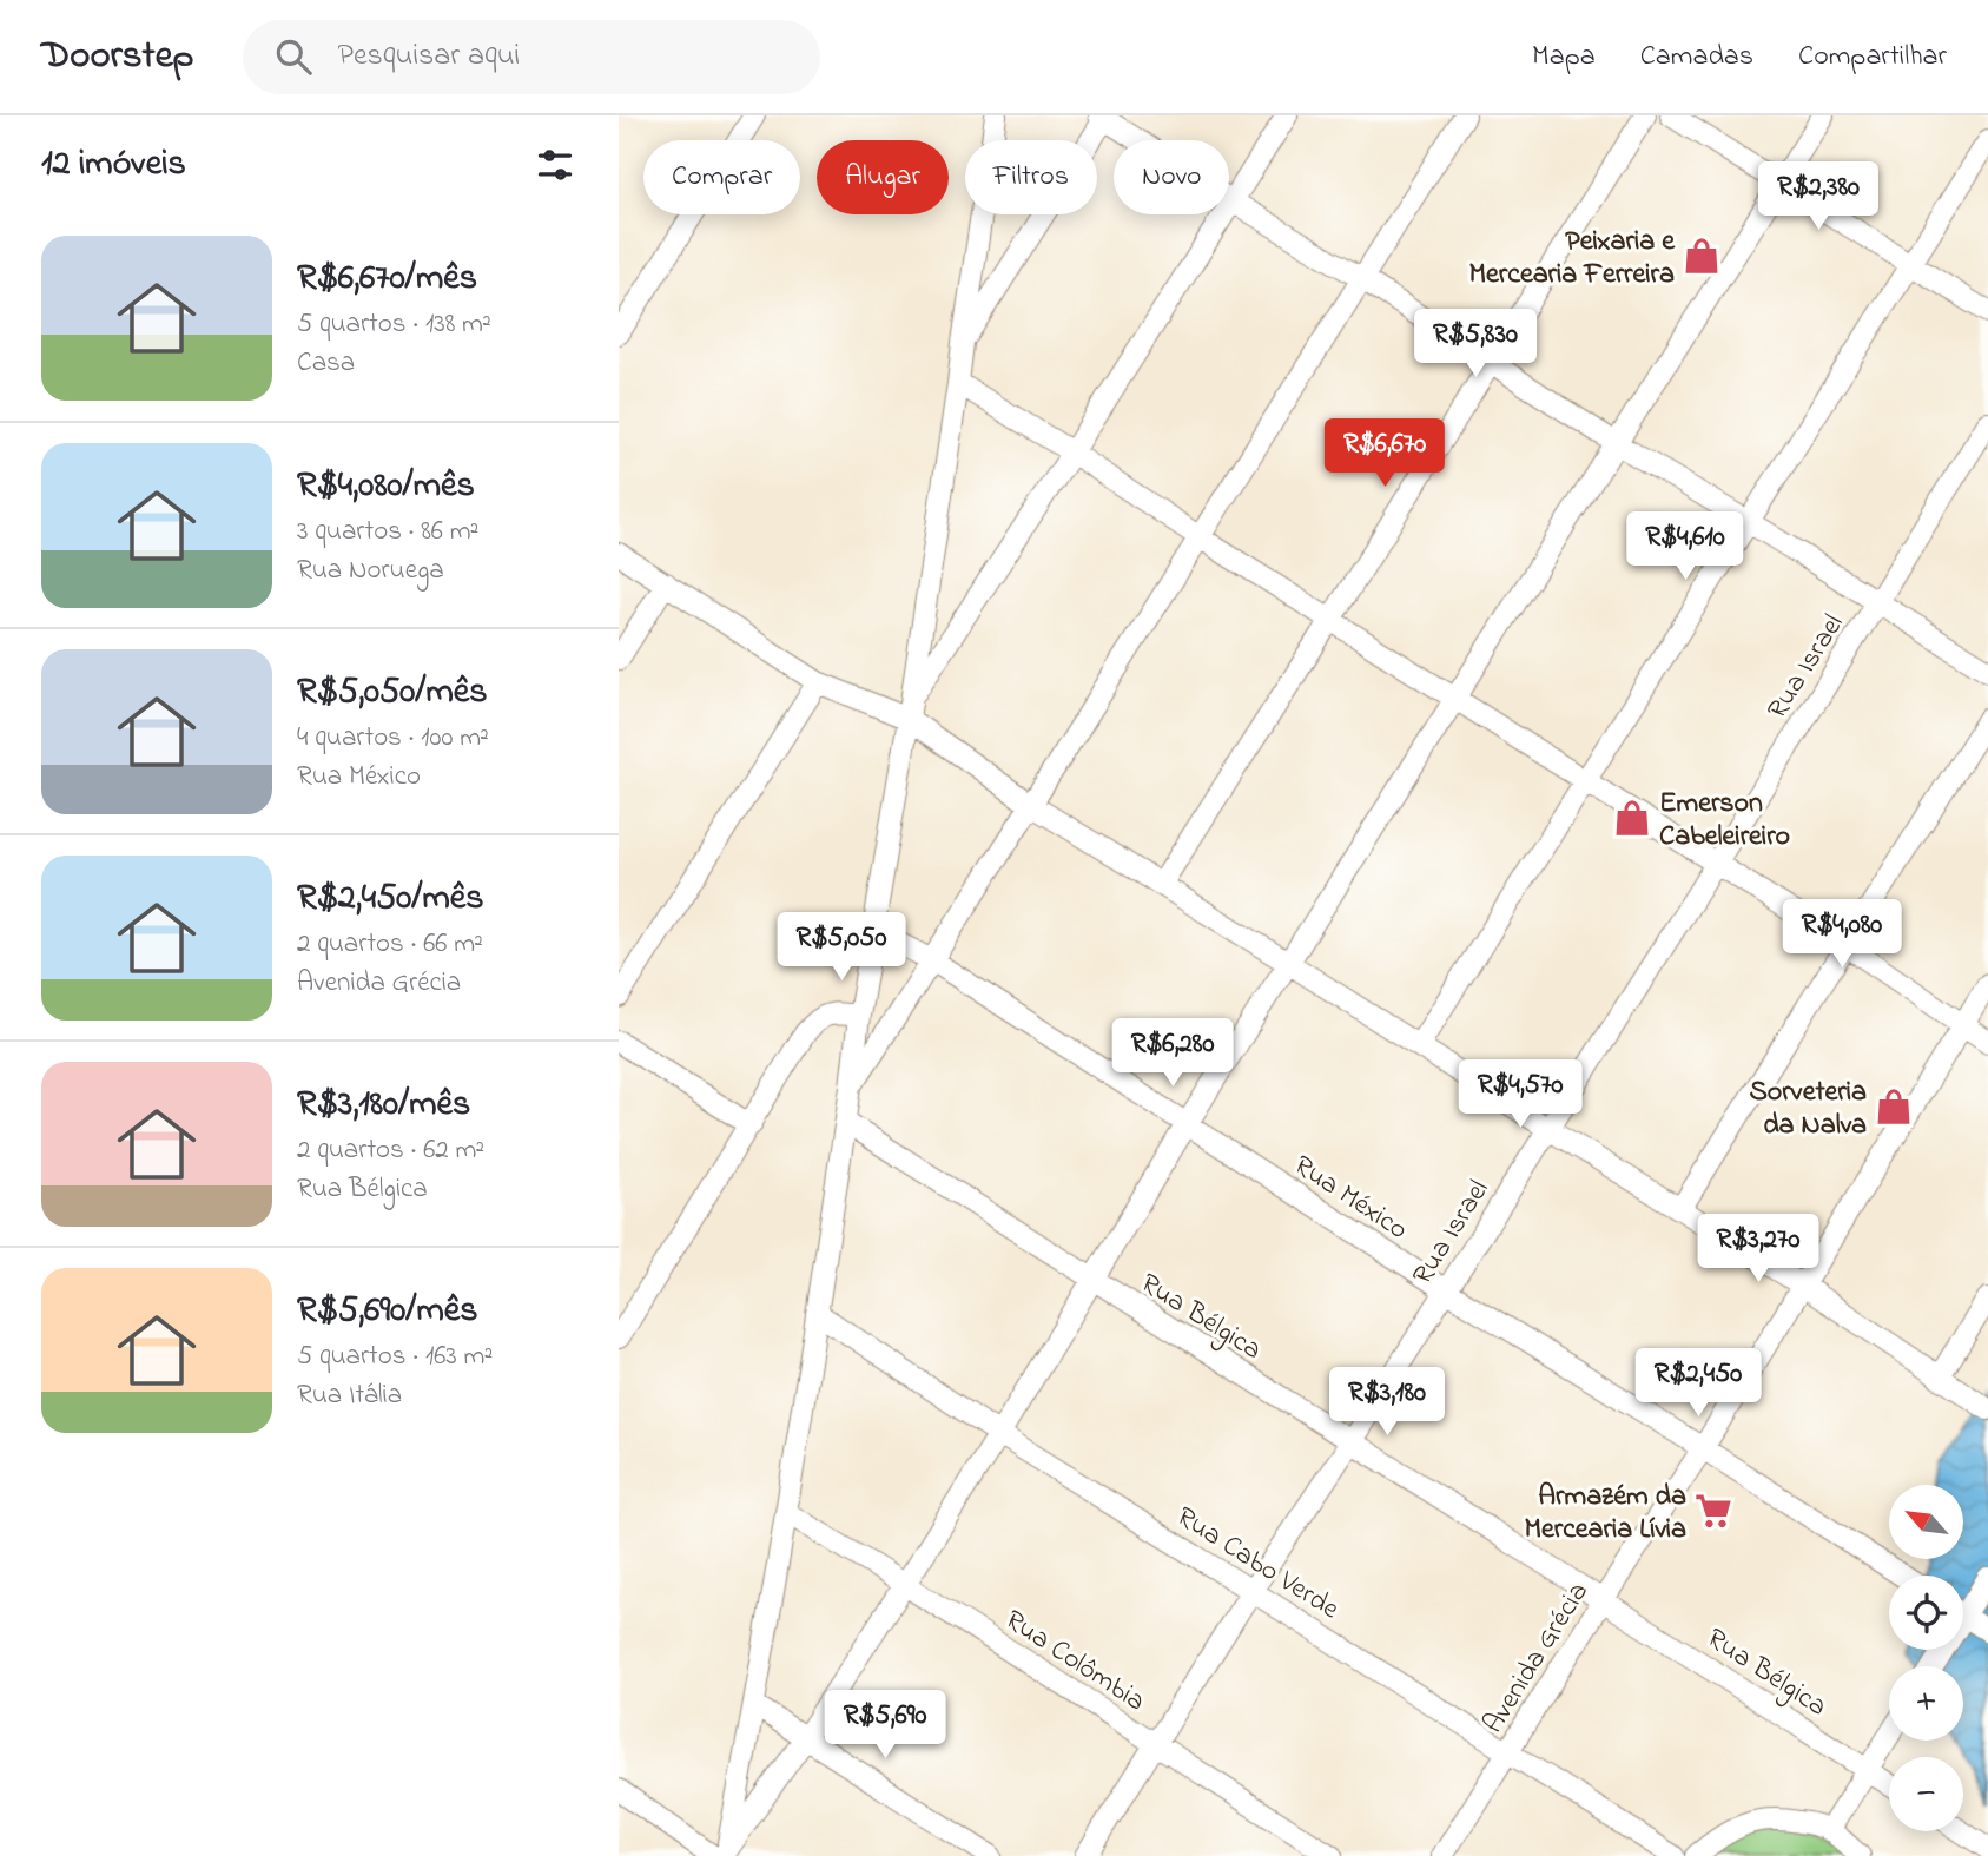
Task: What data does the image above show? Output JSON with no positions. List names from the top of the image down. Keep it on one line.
{"streets":{"street":["Rua Israel","Rua México","Rua Bélgica","Rua Cabo Verde","Avenida Grécia","Rua Colômbia"]},"crossings":[["Rua Israel","Rua México"],["Rua Israel","Rua Bélgica"],["Rua Israel","Rua Cabo Verde"],["Rua Israel","Rua Colômbia"],["Rua México","Avenida Grécia"],["Rua Bélgica","Avenida Grécia"],["Rua Cabo Verde","Avenida Grécia"]],"places":{"shop":["Peixaria e Mercearia Ferreira","Emerson Cabeleireiro","Sorveteria da Nalva"],"supermarket":["Armazém da Mercearia Lívia"]},"north":"top left","page":{"header":"Doorstep","search":"Pesquisar aqui","nav":["Mapa","Camadas","Compartilhar"],"heading":"12 imóveis","chip":["Comprar","Alugar","Filtros","Novo"],"price":["R$2,380","R$5,830","R$6,670","R$4,610","R$4,080","R$5,050","R$6,280","R$4,570","R$3,270","R$2,450","R$3,180","R$5,690"],"list":[{"name":"R$6,670/mês","note":"5 quartos · 138 m² · Casa"},{"name":"R$4,080/mês","note":"3 quartos · 86 m² · Rua Noruega"},{"name":"R$5,050/mês","note":"4 quartos · 100 m² · Rua México"},{"name":"R$2,450/mês","note":"2 quartos · 66 m² · Avenida Grécia"},{"name":"R$3,180/mês","note":"2 quartos · 62 m² · Rua Bélgica"},{"name":"R$5,690/mês","note":"5 quartos · 163 m² · Rua Itália"}],"map_buttons":["+","−"]}}
